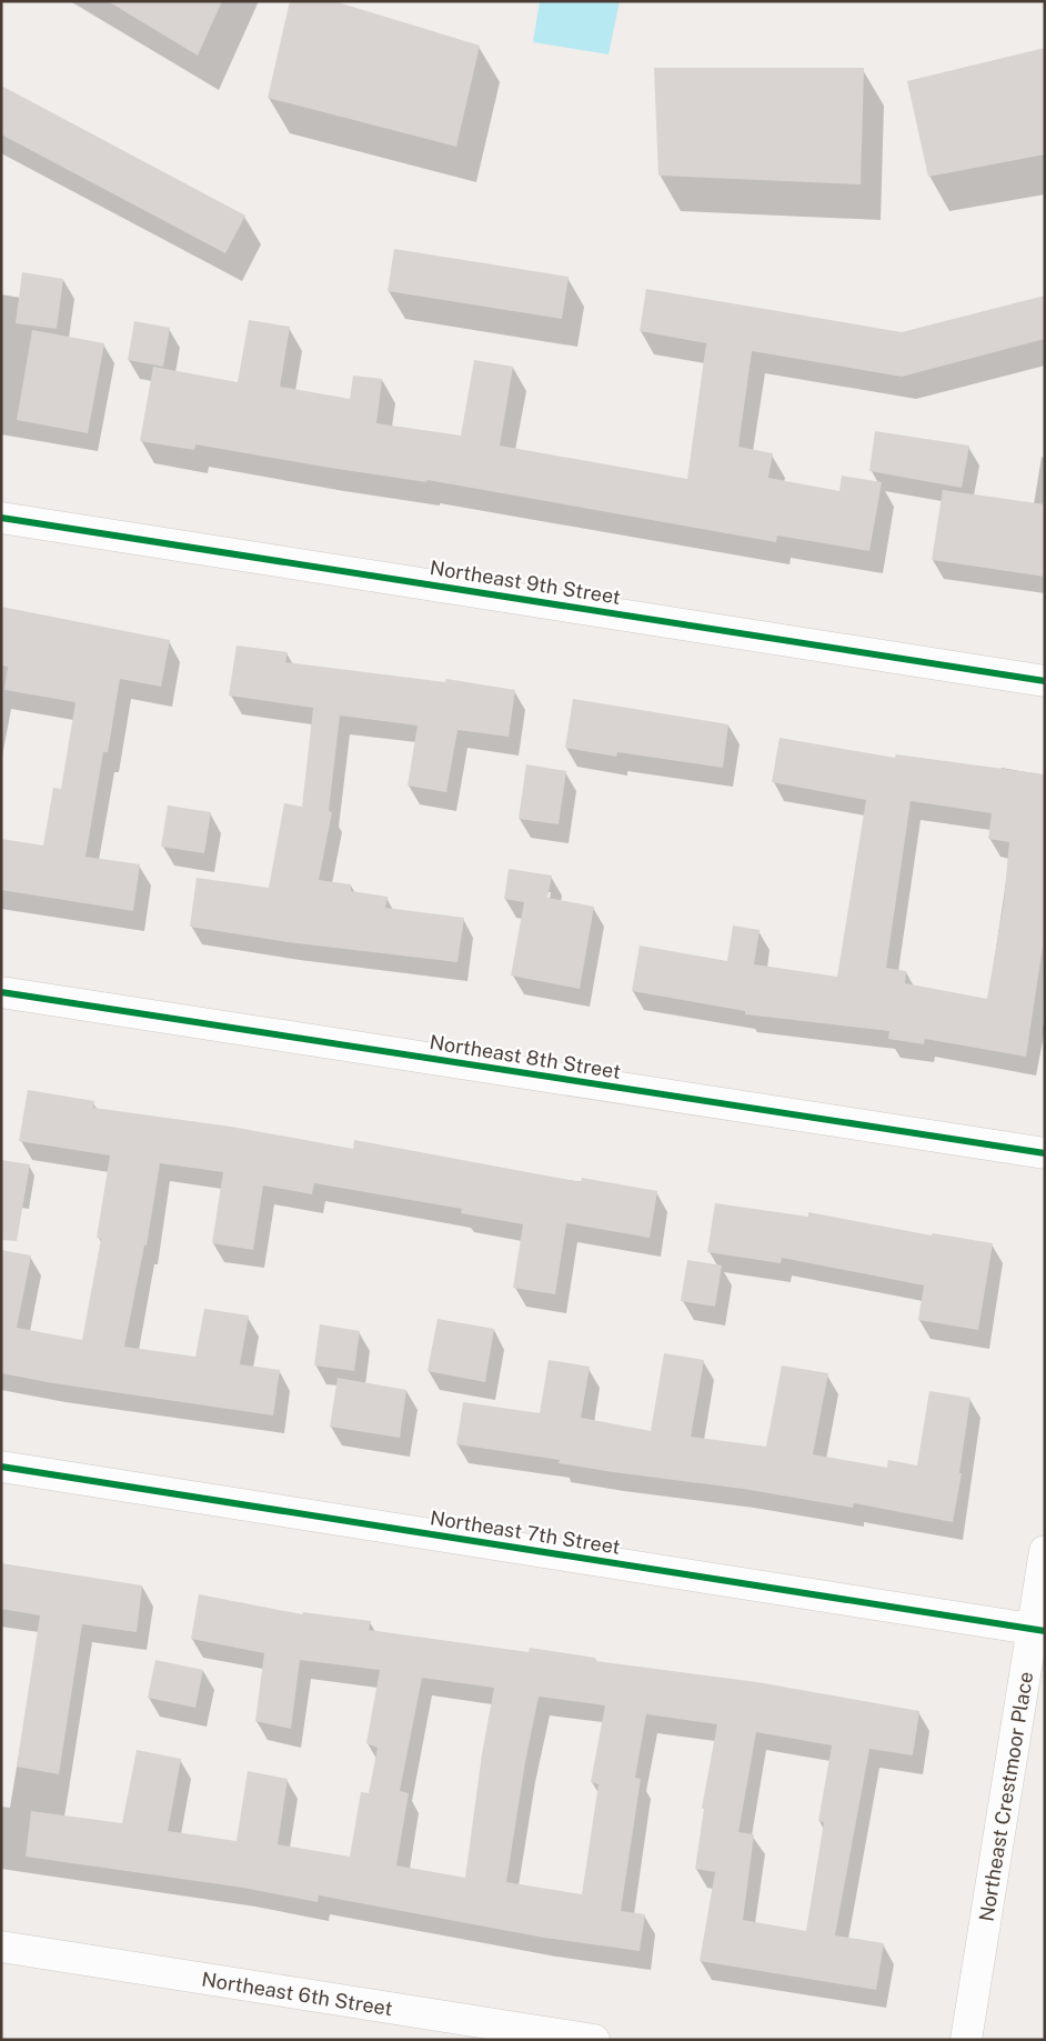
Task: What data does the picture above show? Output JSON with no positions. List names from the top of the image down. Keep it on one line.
{"streets":{"street":["Northeast 9th Street","Northeast 8th Street","Northeast 7th Street","Northeast Crestmoor Place","Northeast 6th Street"]},"crossings":[["Northeast 7th Street","Northeast Crestmoor Place"]]}
